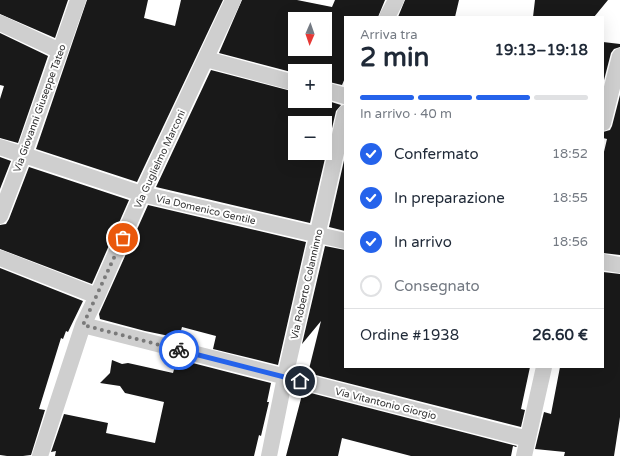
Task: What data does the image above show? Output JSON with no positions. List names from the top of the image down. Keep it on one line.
{"streets":{"street":["Via Giovanni Giuseppe Tateo","Via Guglielmo Marconi","Via Domenico Gentile","Via Roberto Colanninno","Via Vitantonio Giorgio"]},"crossings":[["Via Giovanni Giuseppe Tateo","Via Domenico Gentile"],["Via Guglielmo Marconi","Via Domenico Gentile"],["Via Guglielmo Marconi","Via Vitantonio Giorgio"],["Via Domenico Gentile","Via Roberto Colanninno"],["Via Roberto Colanninno","Via Vitantonio Giorgio"]],"north":"bottom","page":{"map_buttons":["+","−"],"heading":["2 min","Arriva tra","19:13–19:18"],"panel":["Ordine #1938","26.60 €"],"bar":"In arrivo · 40 m","list":[["Confermato","18:52"],["In preparazione","18:55"],["In arrivo","18:56"],"Consegnato"]}}
